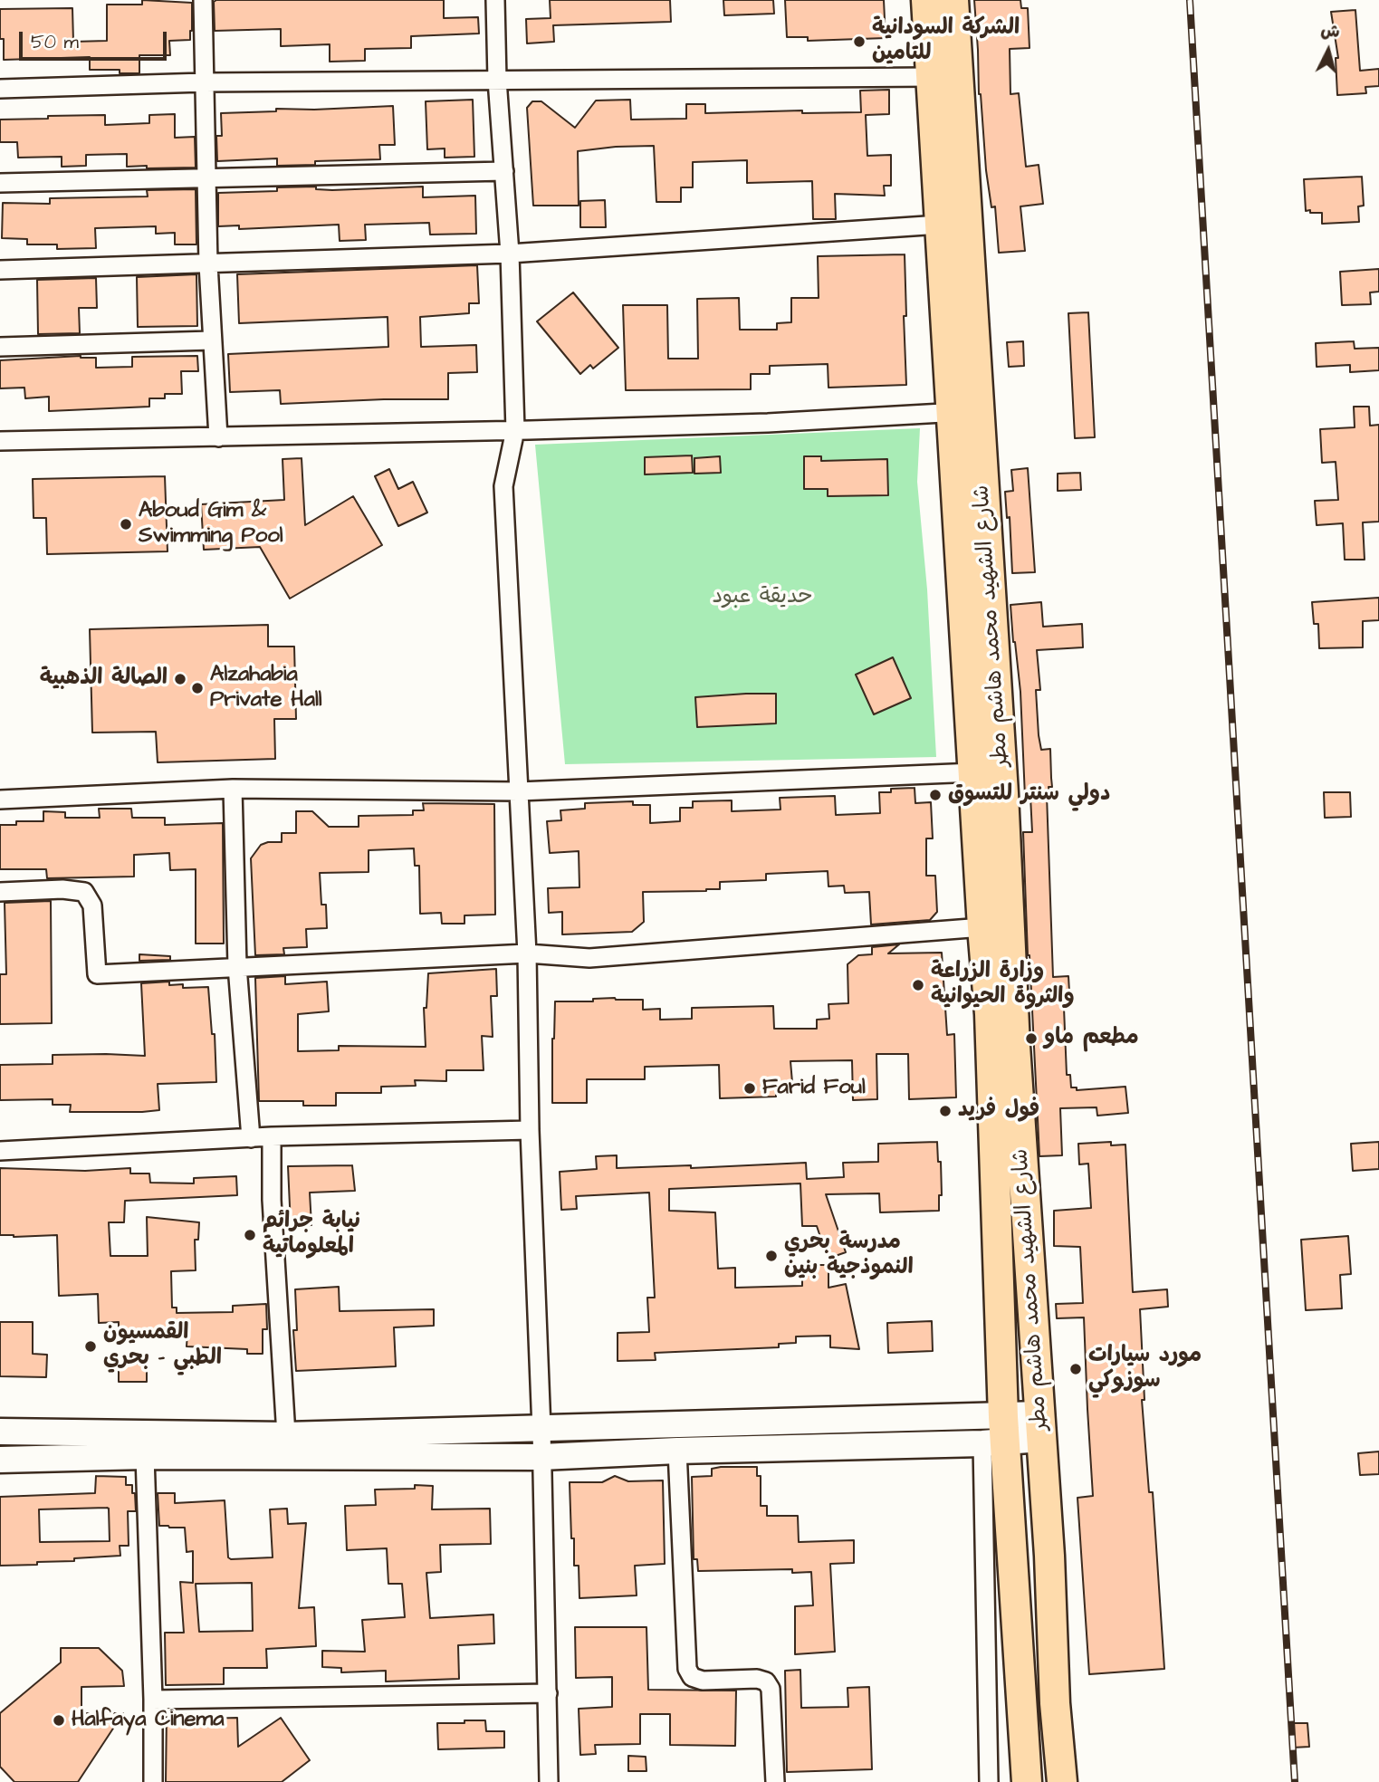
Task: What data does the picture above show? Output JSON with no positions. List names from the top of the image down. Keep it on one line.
{"streets":{"main road":["شارع الشهيد محمد هاشم مطر"]},"parks":["حديقة عبود"],"places":["الشركة السودانية للتامين","Aboud Gim & Swimming Pool","الصالة الذهبية","Alzahabia Private Hall","دولي سنتر للتسوق","وزارة الزراعة والثروة الحيوانية","مطعم ماو","Farid Foul","فول فريد","نيابة جرائم المعلوماتية","مدرسة بحري النموذجية بنين","القمسيون الطبي - بحري","مورد سيارات سوزوكي","Halfaya Cinema"],"scale_bar":"50 m","north":"top"}
